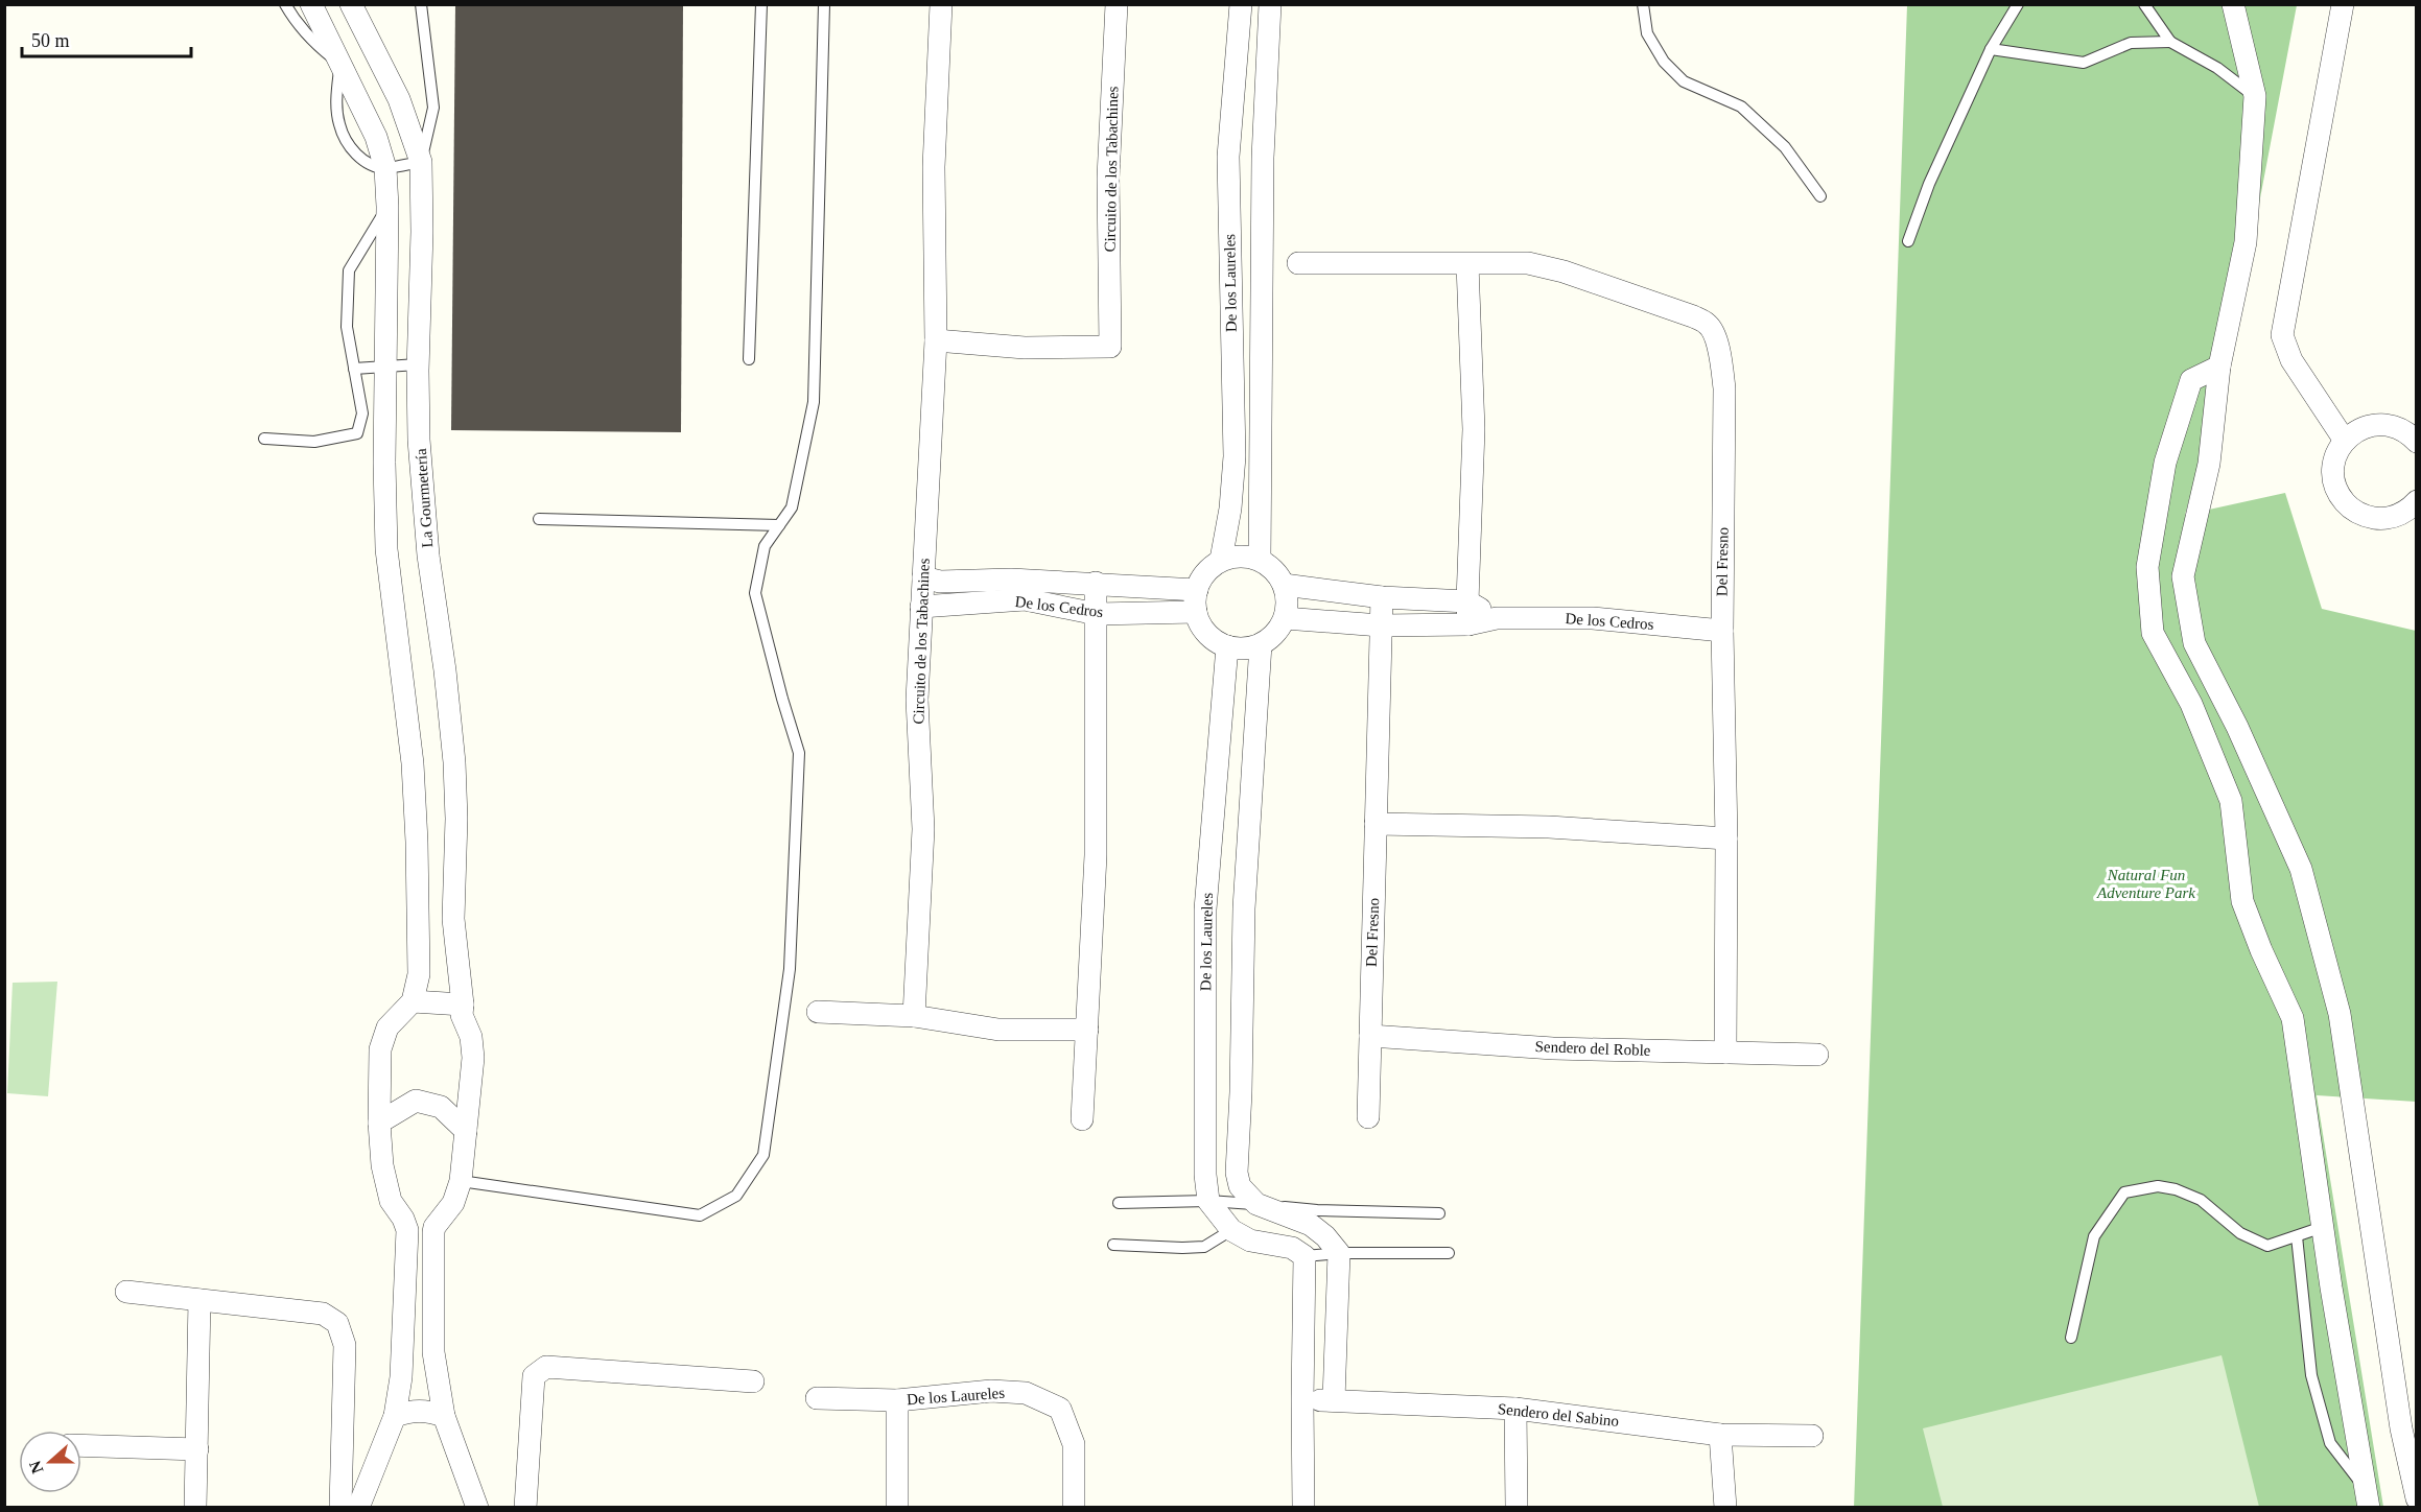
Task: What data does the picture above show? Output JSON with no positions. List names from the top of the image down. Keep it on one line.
{"streets":{"street":["Circuito de los Tabachines","De los Laureles","La Gourmetería","Del Fresno","De los Cedros","Sendero del Roble","Sendero del Sabino"]},"crossings":[["Circuito de los Tabachines","De los Cedros"],["De los Laureles","De los Cedros"],["Del Fresno","De los Cedros"],["Del Fresno","Sendero del Roble"]],"parks":["Natural Fun Adventure Park"],"scale_bar":"50 m","north":"left"}
